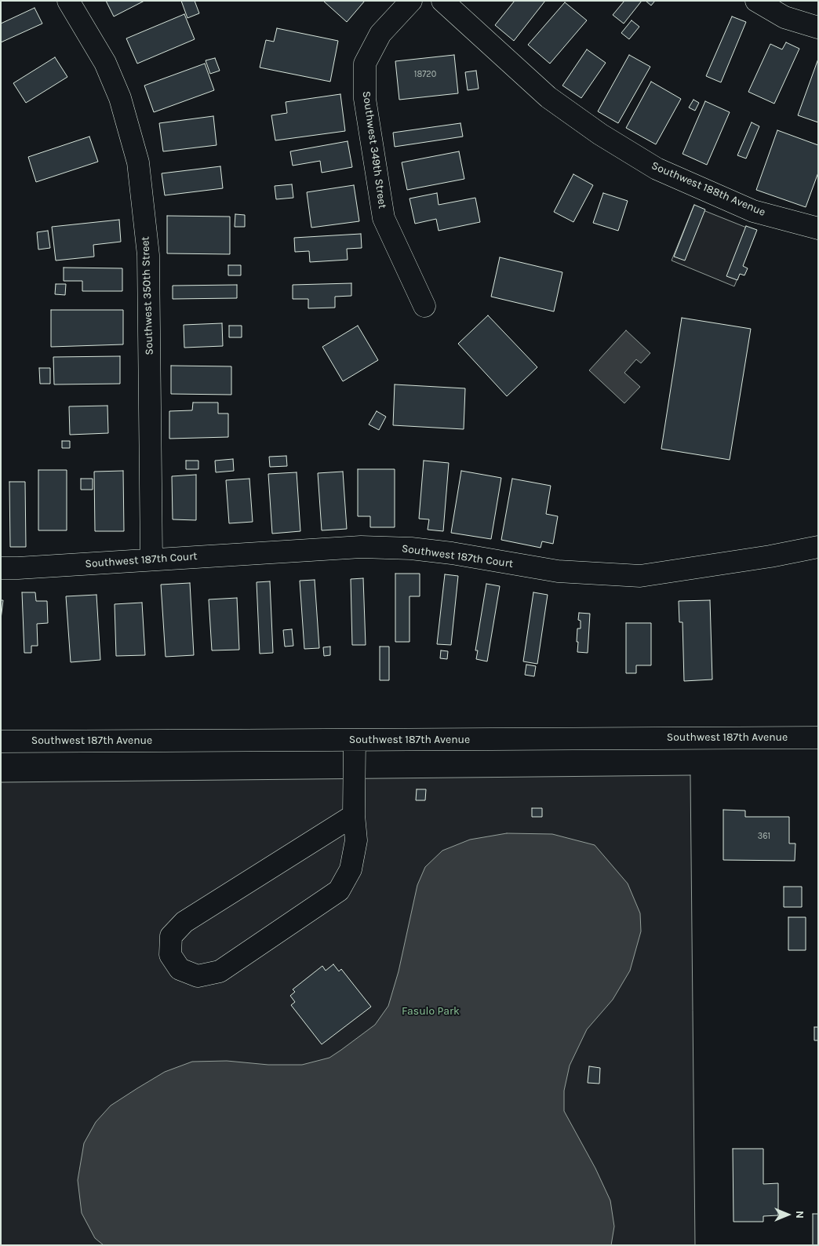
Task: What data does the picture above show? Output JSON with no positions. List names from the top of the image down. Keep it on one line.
{"streets":{"street":["Southwest 349th Street","Southwest 188th Avenue","Southwest 350th Street","Southwest 187th Court","Southwest 187th Avenue"]},"crossings":[["Southwest 350th Street","Southwest 187th Court"]],"parks":["Fasulo Park"],"house_numbers":["18720","361"],"north":"right"}
